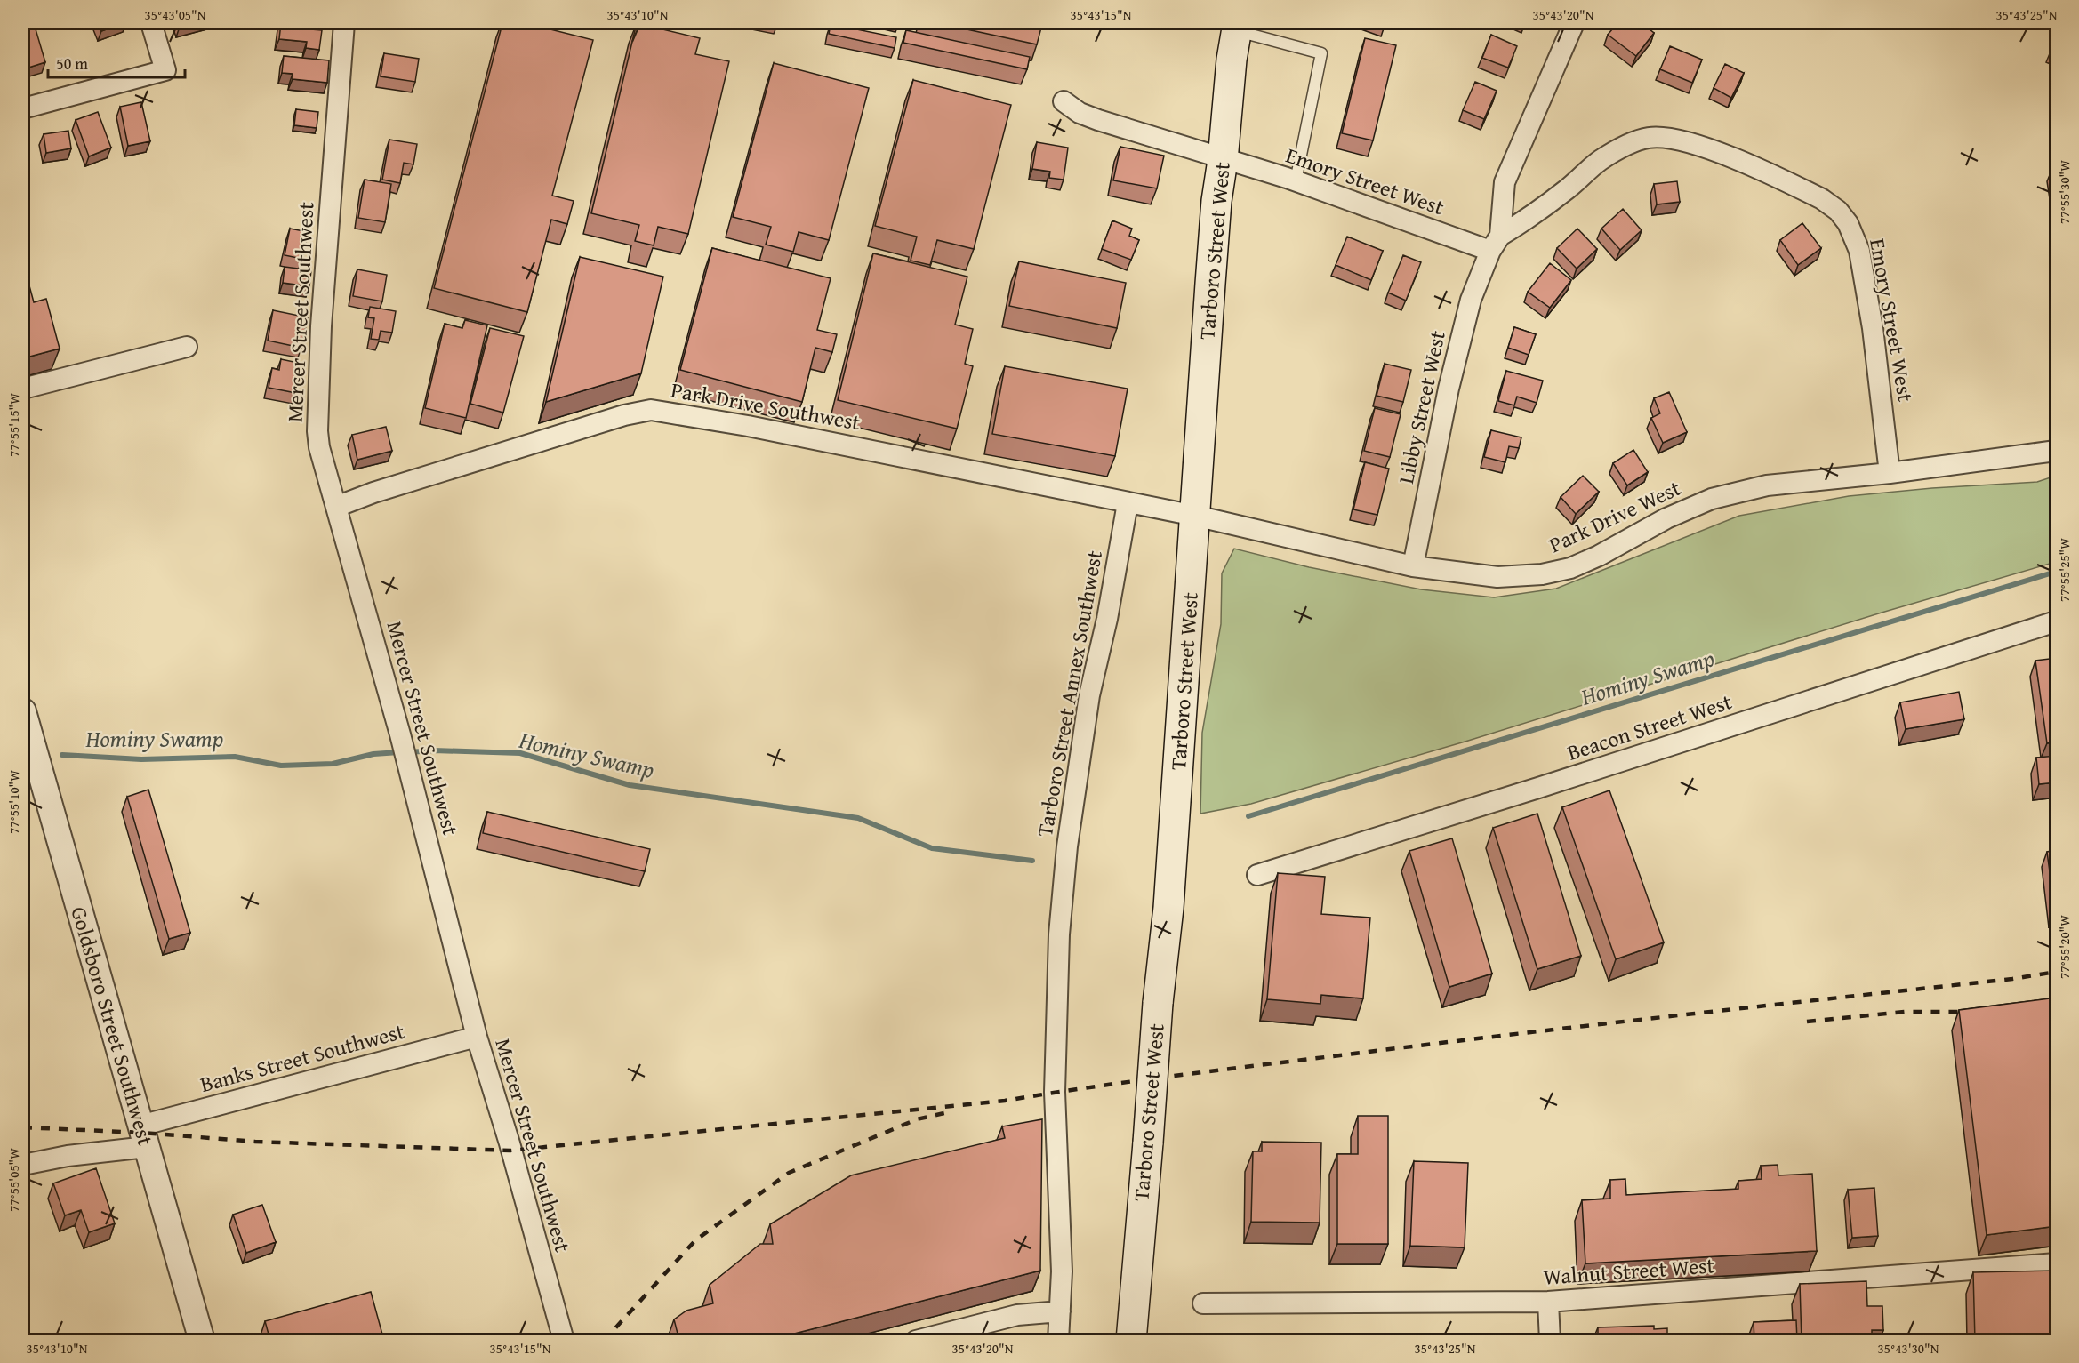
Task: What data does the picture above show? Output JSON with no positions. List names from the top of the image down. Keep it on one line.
{"streets":{"main road":["Tarboro Street West"],"street":["Emory Street West","Mercer Street Southwest","Park Drive Southwest","Libby Street West","Park Drive West","Tarboro Street Annex Southwest","Beacon Street West","Goldsboro Street Southwest","Banks Street Southwest","Walnut Street West"]},"crossings":[["Emory Street West","Tarboro Street West"],["Emory Street West","Libby Street West"],["Emory Street West","Park Drive West"],["Tarboro Street West","Park Drive Southwest"],["Tarboro Street West","Park Drive West"],["Mercer Street Southwest","Park Drive Southwest"],["Mercer Street Southwest","Banks Street Southwest"],["Park Drive Southwest","Park Drive West"],["Park Drive Southwest","Tarboro Street Annex Southwest"],["Libby Street West","Park Drive West"],["Goldsboro Street Southwest","Banks Street Southwest"]],"water":["Hominy Swamp"],"scale_bar":"50 m","coordinates":["35°43'05\"N","35°43'10\"N","35°43'15\"N","35°43'20\"N","35°43'25\"N","77°55'30\"W","77°55'15\"W","77°55'25\"W","77°55'10\"W","77°55'20\"W","77°55'05\"W","35°43'30\"N"]}
